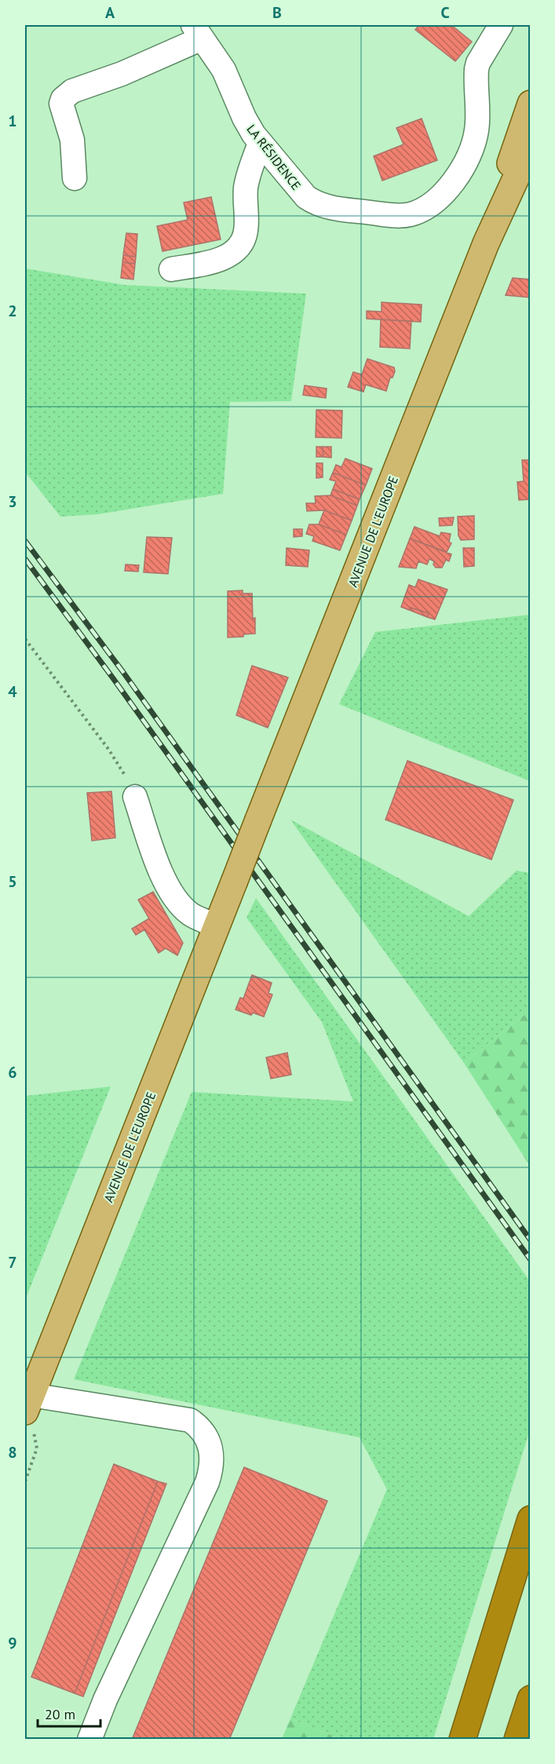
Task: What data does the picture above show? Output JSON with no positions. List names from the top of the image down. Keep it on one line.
{"streets":{"main road":["AVENUE DE L'EUROPE"],"street":["LA RÉSIDENCE"]},"scale_bar":"20 m","grid":{"columns":["A","B","C"],"rows":["1","2","3","4","5","6","7","8","9"]}}
